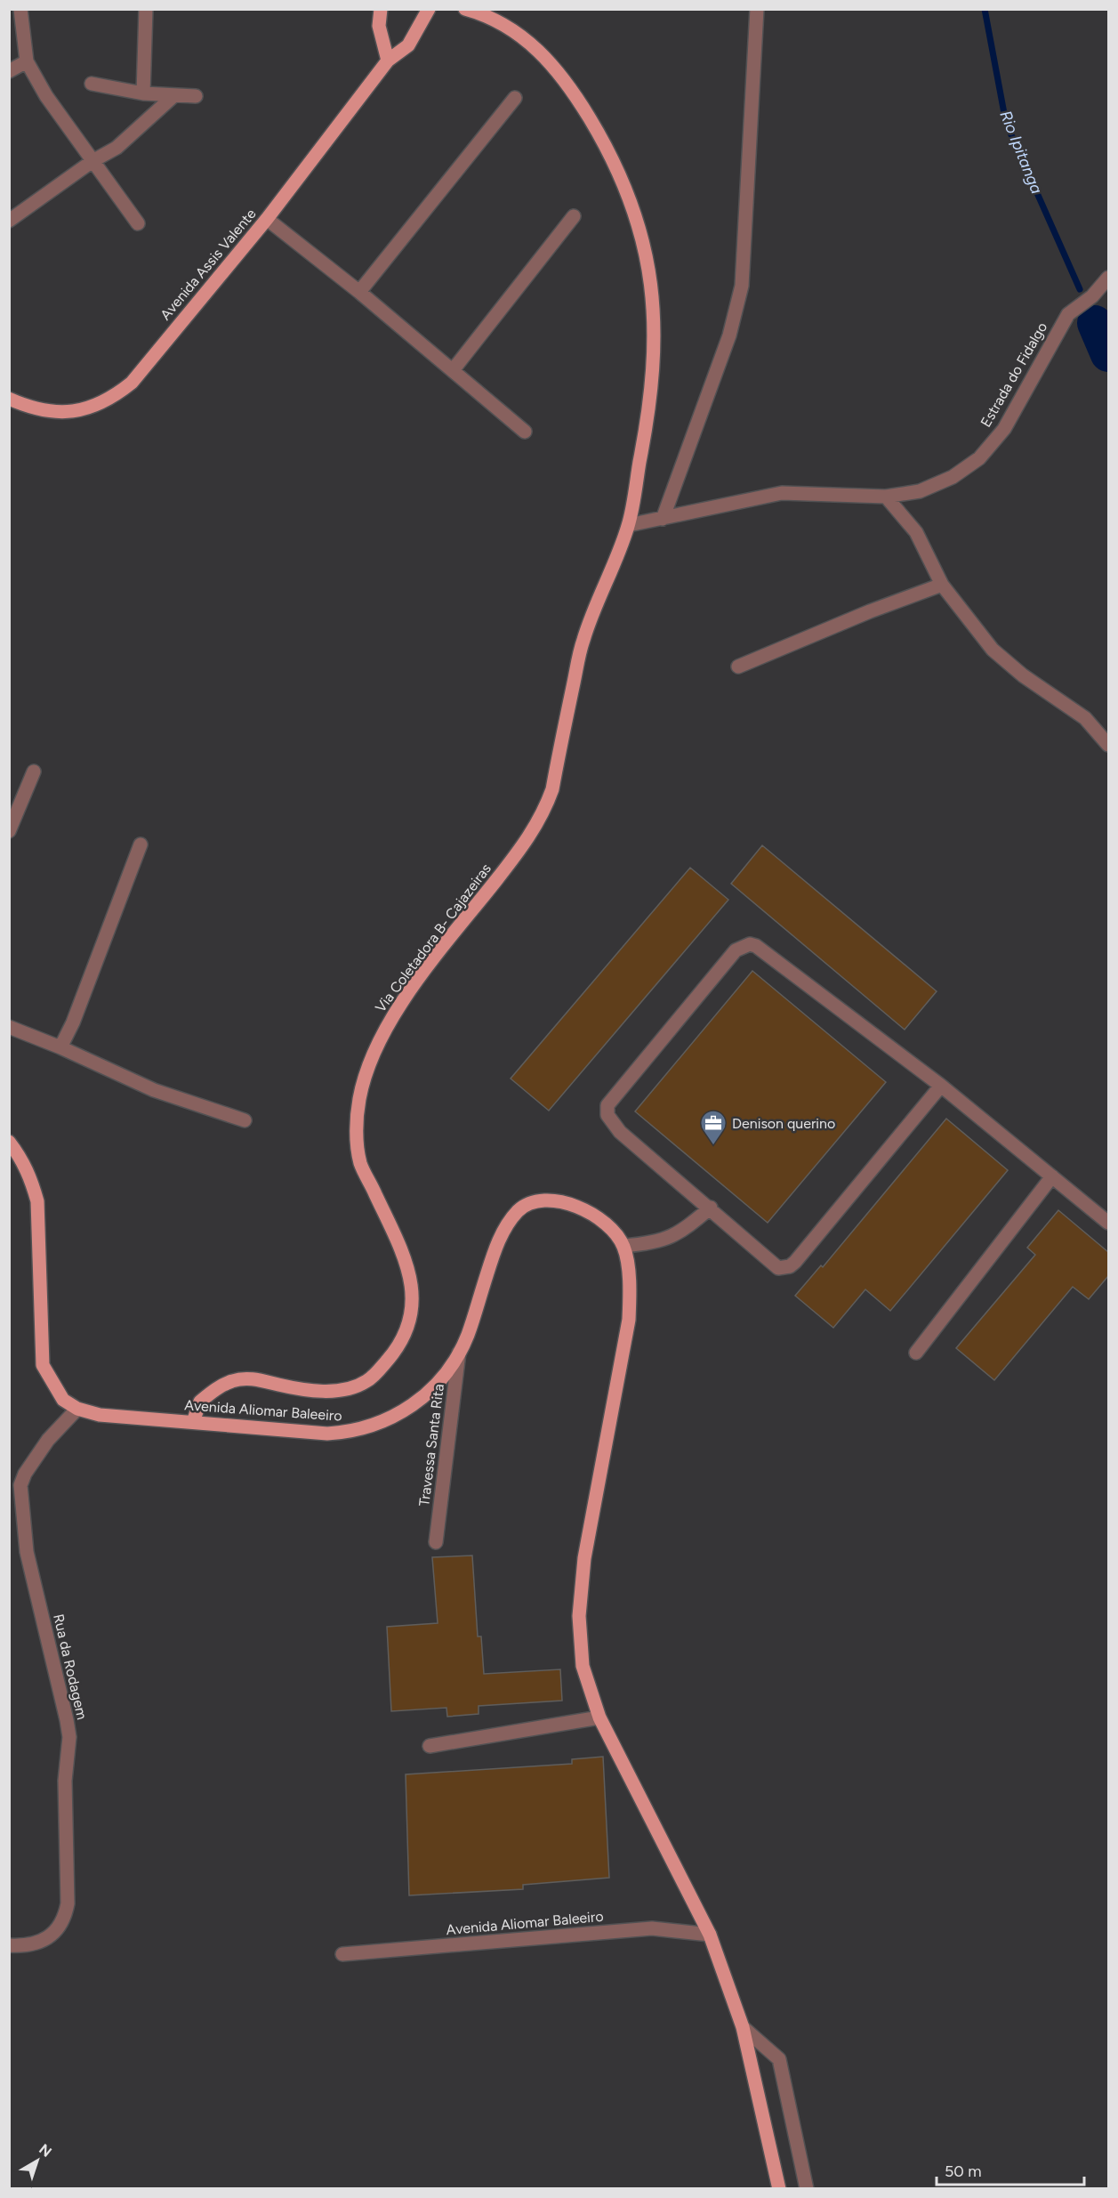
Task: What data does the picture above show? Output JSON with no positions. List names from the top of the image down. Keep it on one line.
{"streets":{"main road":["Avenida Assis Valente","Via Coletadora B- Cajazeiras","Avenida Aliomar Baleeiro"],"street":["Estrada do Fidalgo","Travessa Santa Rita","Rua da Rodagem"]},"crossings":[["Estrada do Fidalgo","Via Coletadora B- Cajazeiras"],["Via Coletadora B- Cajazeiras","Avenida Aliomar Baleeiro"],["Avenida Aliomar Baleeiro","Travessa Santa Rita"],["Avenida Aliomar Baleeiro","Rua da Rodagem"]],"water":["Rio Ipitanga"],"places":{"office":["Denison querino"]},"scale_bar":"50 m","north":"top right"}
